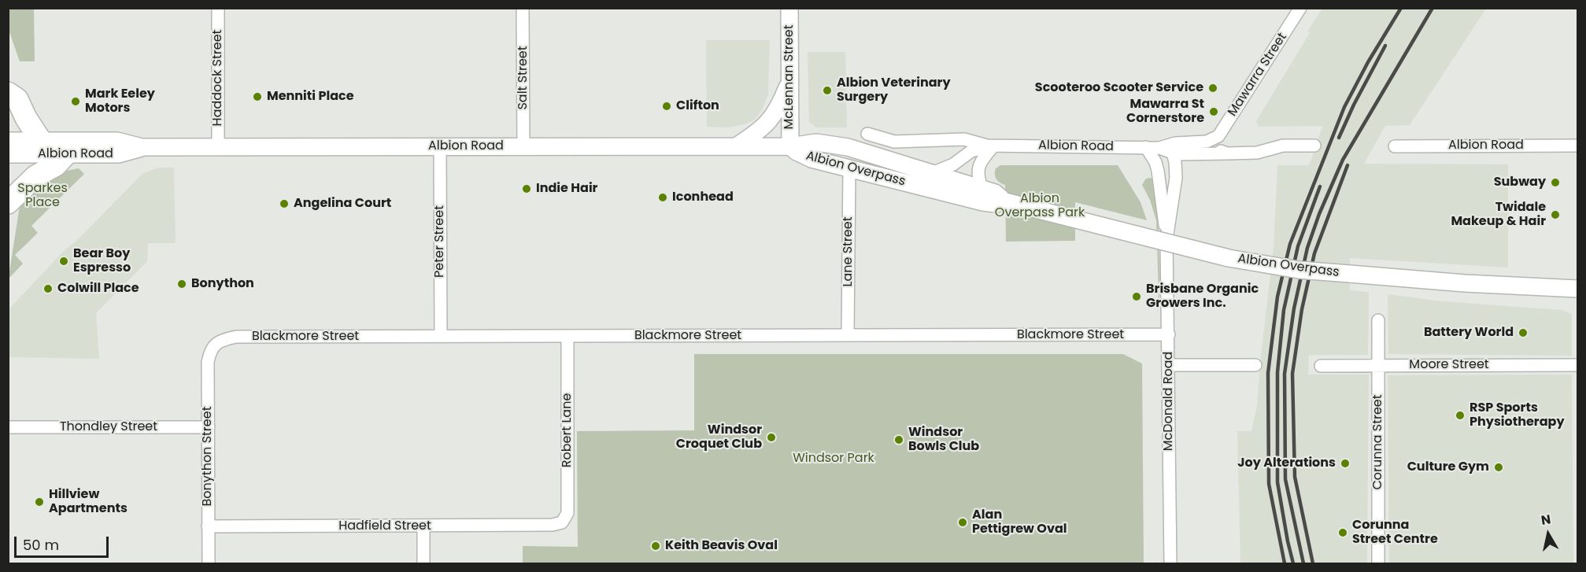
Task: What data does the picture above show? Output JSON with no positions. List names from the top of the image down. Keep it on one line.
{"streets":{"main road":["McLennan Street","Albion Road","Albion Overpass"],"street":["Mawarra Street","Haddock Street","Salt Street","Peter Street","Lane Street","Blackmore Street","Moore Street","McDonald Road","Thondley Street","Robert Lane","Corunna Street","Bonython Street","Hadfield Street"]},"crossings":[["Mawarra Street","Albion Road"],["McLennan Street","Albion Road"],["McLennan Street","Albion Overpass"],["Haddock Street","Albion Road"],["Salt Street","Albion Road"],["Albion Road","Albion Overpass"],["Albion Road","Peter Street"],["Albion Road","McDonald Road"],["Albion Overpass","Lane Street"],["Peter Street","Blackmore Street"],["Lane Street","Blackmore Street"],["Blackmore Street","McDonald Road"],["Blackmore Street","Robert Lane"],["Blackmore Street","Bonython Street"],["Moore Street","Corunna Street"],["Thondley Street","Bonython Street"],["Robert Lane","Hadfield Street"],["Bonython Street","Hadfield Street"]],"parks":["Sparkes Place","Albion Overpass Park","Windsor Park"],"places":["Scooteroo Scooter Service","Albion Veterinary Surgery","Menniti Place","Mark Eeley Motors","Clifton","Mawarra St Cornerstore","Subway","Indie Hair","Iconhead","Angelina Court","Twidale Makeup & Hair","Bear Boy Espresso","Bonython","Colwill Place","Brisbane Organic Growers Inc.","Battery World","RSP Sports Physiotherapy","Windsor Croquet Club","Windsor Bowls Club","Joy Alterations","Culture Gym","Hillview Apartments","Alan Pettigrew Oval","Corunna Street Centre","Keith Beavis Oval"],"scale_bar":"50 m","north":"top"}
